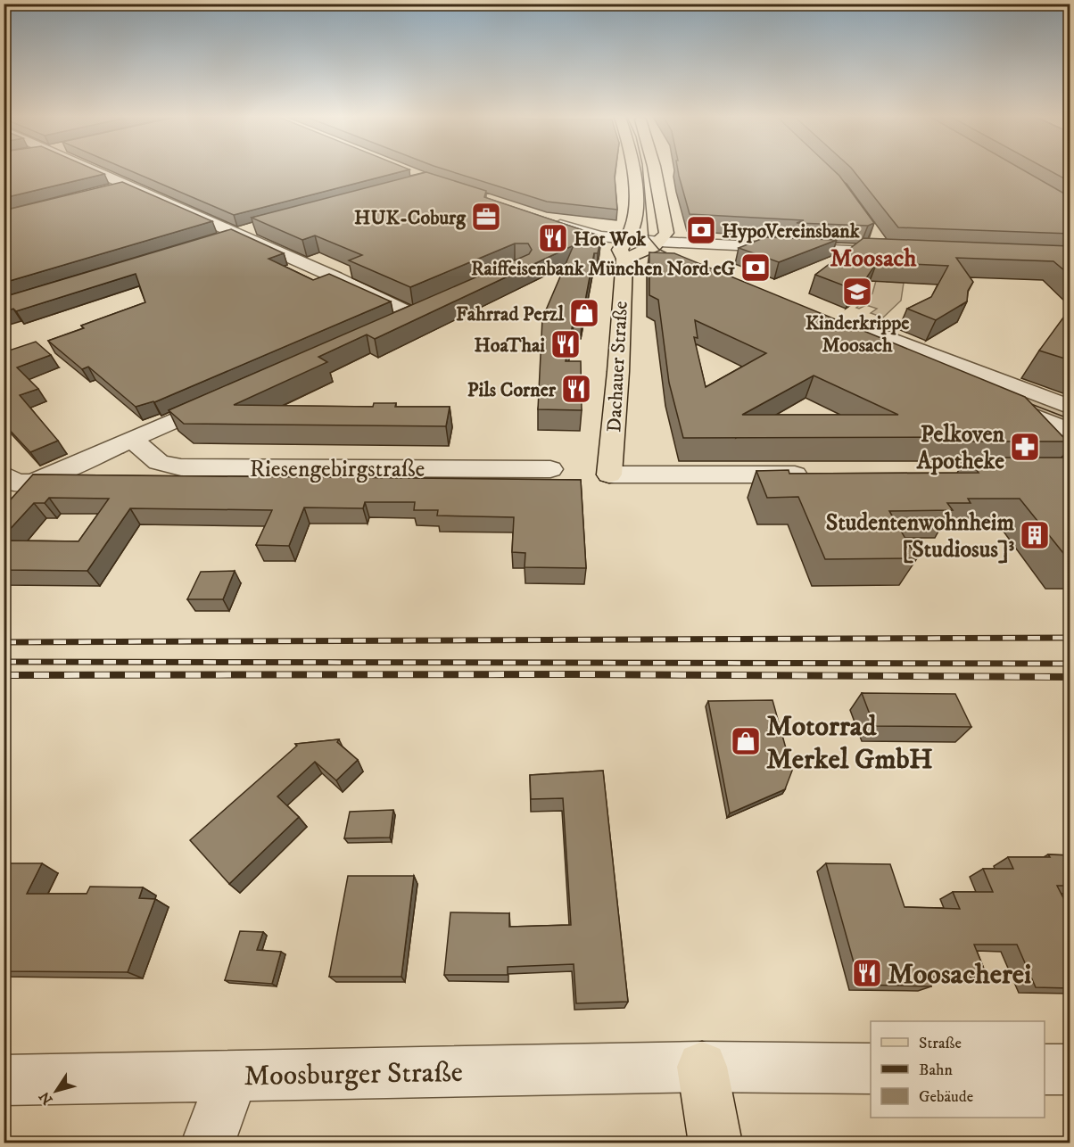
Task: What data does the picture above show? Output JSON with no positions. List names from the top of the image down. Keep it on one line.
{"streets":{"main road":["Dachauer Straße"],"street":["Riesengebirgstraße","Moosburger Straße"]},"districts":["Moosach"],"places":{"office":["HUK-Coburg"],"bank":["HypoVereinsbank","Raiffeisenbank München Nord eG"],"restaurant":["Hot Wok","HoaThai","Pils Corner","Moosacherei"],"school or university":["Kinderkrippe Moosach"],"shop":["Fahrrad Perzl","Motorrad Merkel GmbH"],"pharmacy":["Pelkoven Apotheke"],"building":["Studentenwohnheim [Studiosus]³"]},"legend":["Straße","Bahn","Gebäude"],"north":"bottom left"}
